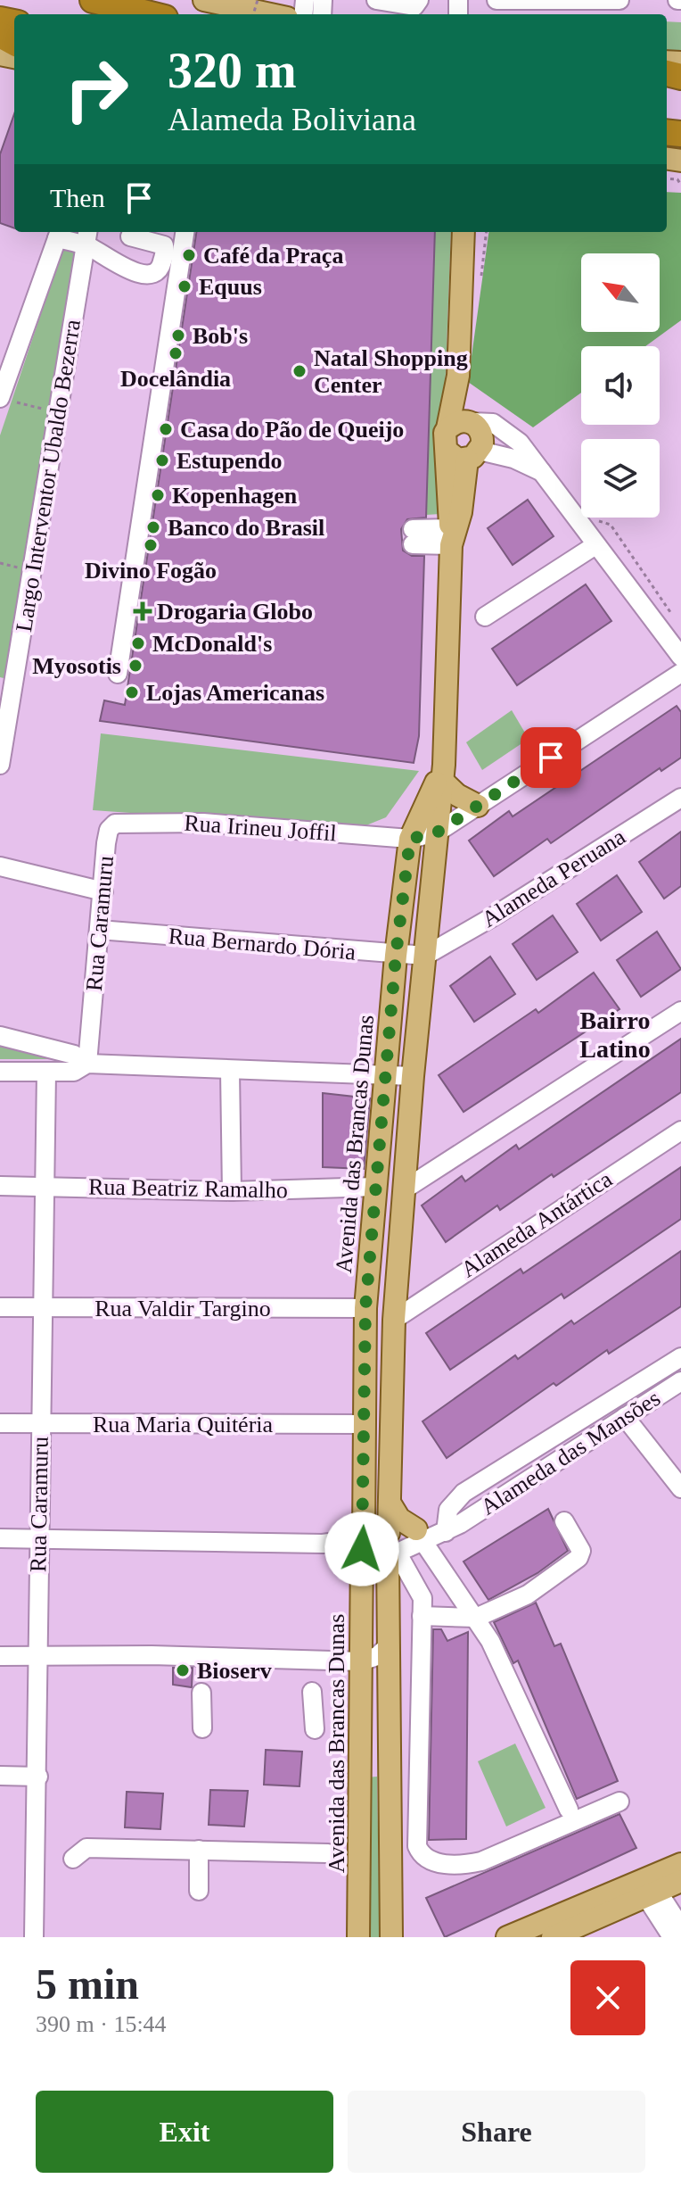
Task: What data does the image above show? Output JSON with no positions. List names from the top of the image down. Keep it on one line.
{"streets":{"main road":["Avenida das Brancas Dunas"],"street":["Largo Interventor Ubaldo Bezerra","Rua Irineu Joffil","Alameda Peruana","Rua Caramuru","Rua Bernardo Dória","Rua Beatriz Ramalho","Alameda Antártica","Rua Valdir Targino","Rua Maria Quitéria","Alameda das Mansões"]},"crossings":[["Rua Irineu Joffil","Rua Caramuru"],["Rua Irineu Joffil","Avenida das Brancas Dunas"],["Alameda Peruana","Rua Bernardo Dória"],["Alameda Peruana","Avenida das Brancas Dunas"],["Rua Caramuru","Rua Bernardo Dória"],["Rua Caramuru","Rua Beatriz Ramalho"],["Rua Caramuru","Rua Valdir Targino"],["Rua Caramuru","Rua Maria Quitéria"],["Rua Bernardo Dória","Avenida das Brancas Dunas"],["Avenida das Brancas Dunas","Rua Beatriz Ramalho"],["Avenida das Brancas Dunas","Alameda Antártica"],["Avenida das Brancas Dunas","Rua Valdir Targino"],["Avenida das Brancas Dunas","Rua Maria Quitéria"],["Avenida das Brancas Dunas","Alameda das Mansões"]],"districts":["Bairro Latino"],"places":{"other":["Café da Praça","Equus","Bob's","Docelândia","Natal Shopping Center","Casa do Pão de Queijo","Estupendo","Kopenhagen","Banco do Brasil","Divino Fogão","McDonald's","Myosotis","Lojas Americanas","Bioserv"],"health":["Drogaria Globo"]},"north":"top left","page":{"turn":["320 m","Alameda Boliviana"],"then":"Then","heading":["5 min","390 m · 15:44"],"buttons":["Exit","Share"]}}
